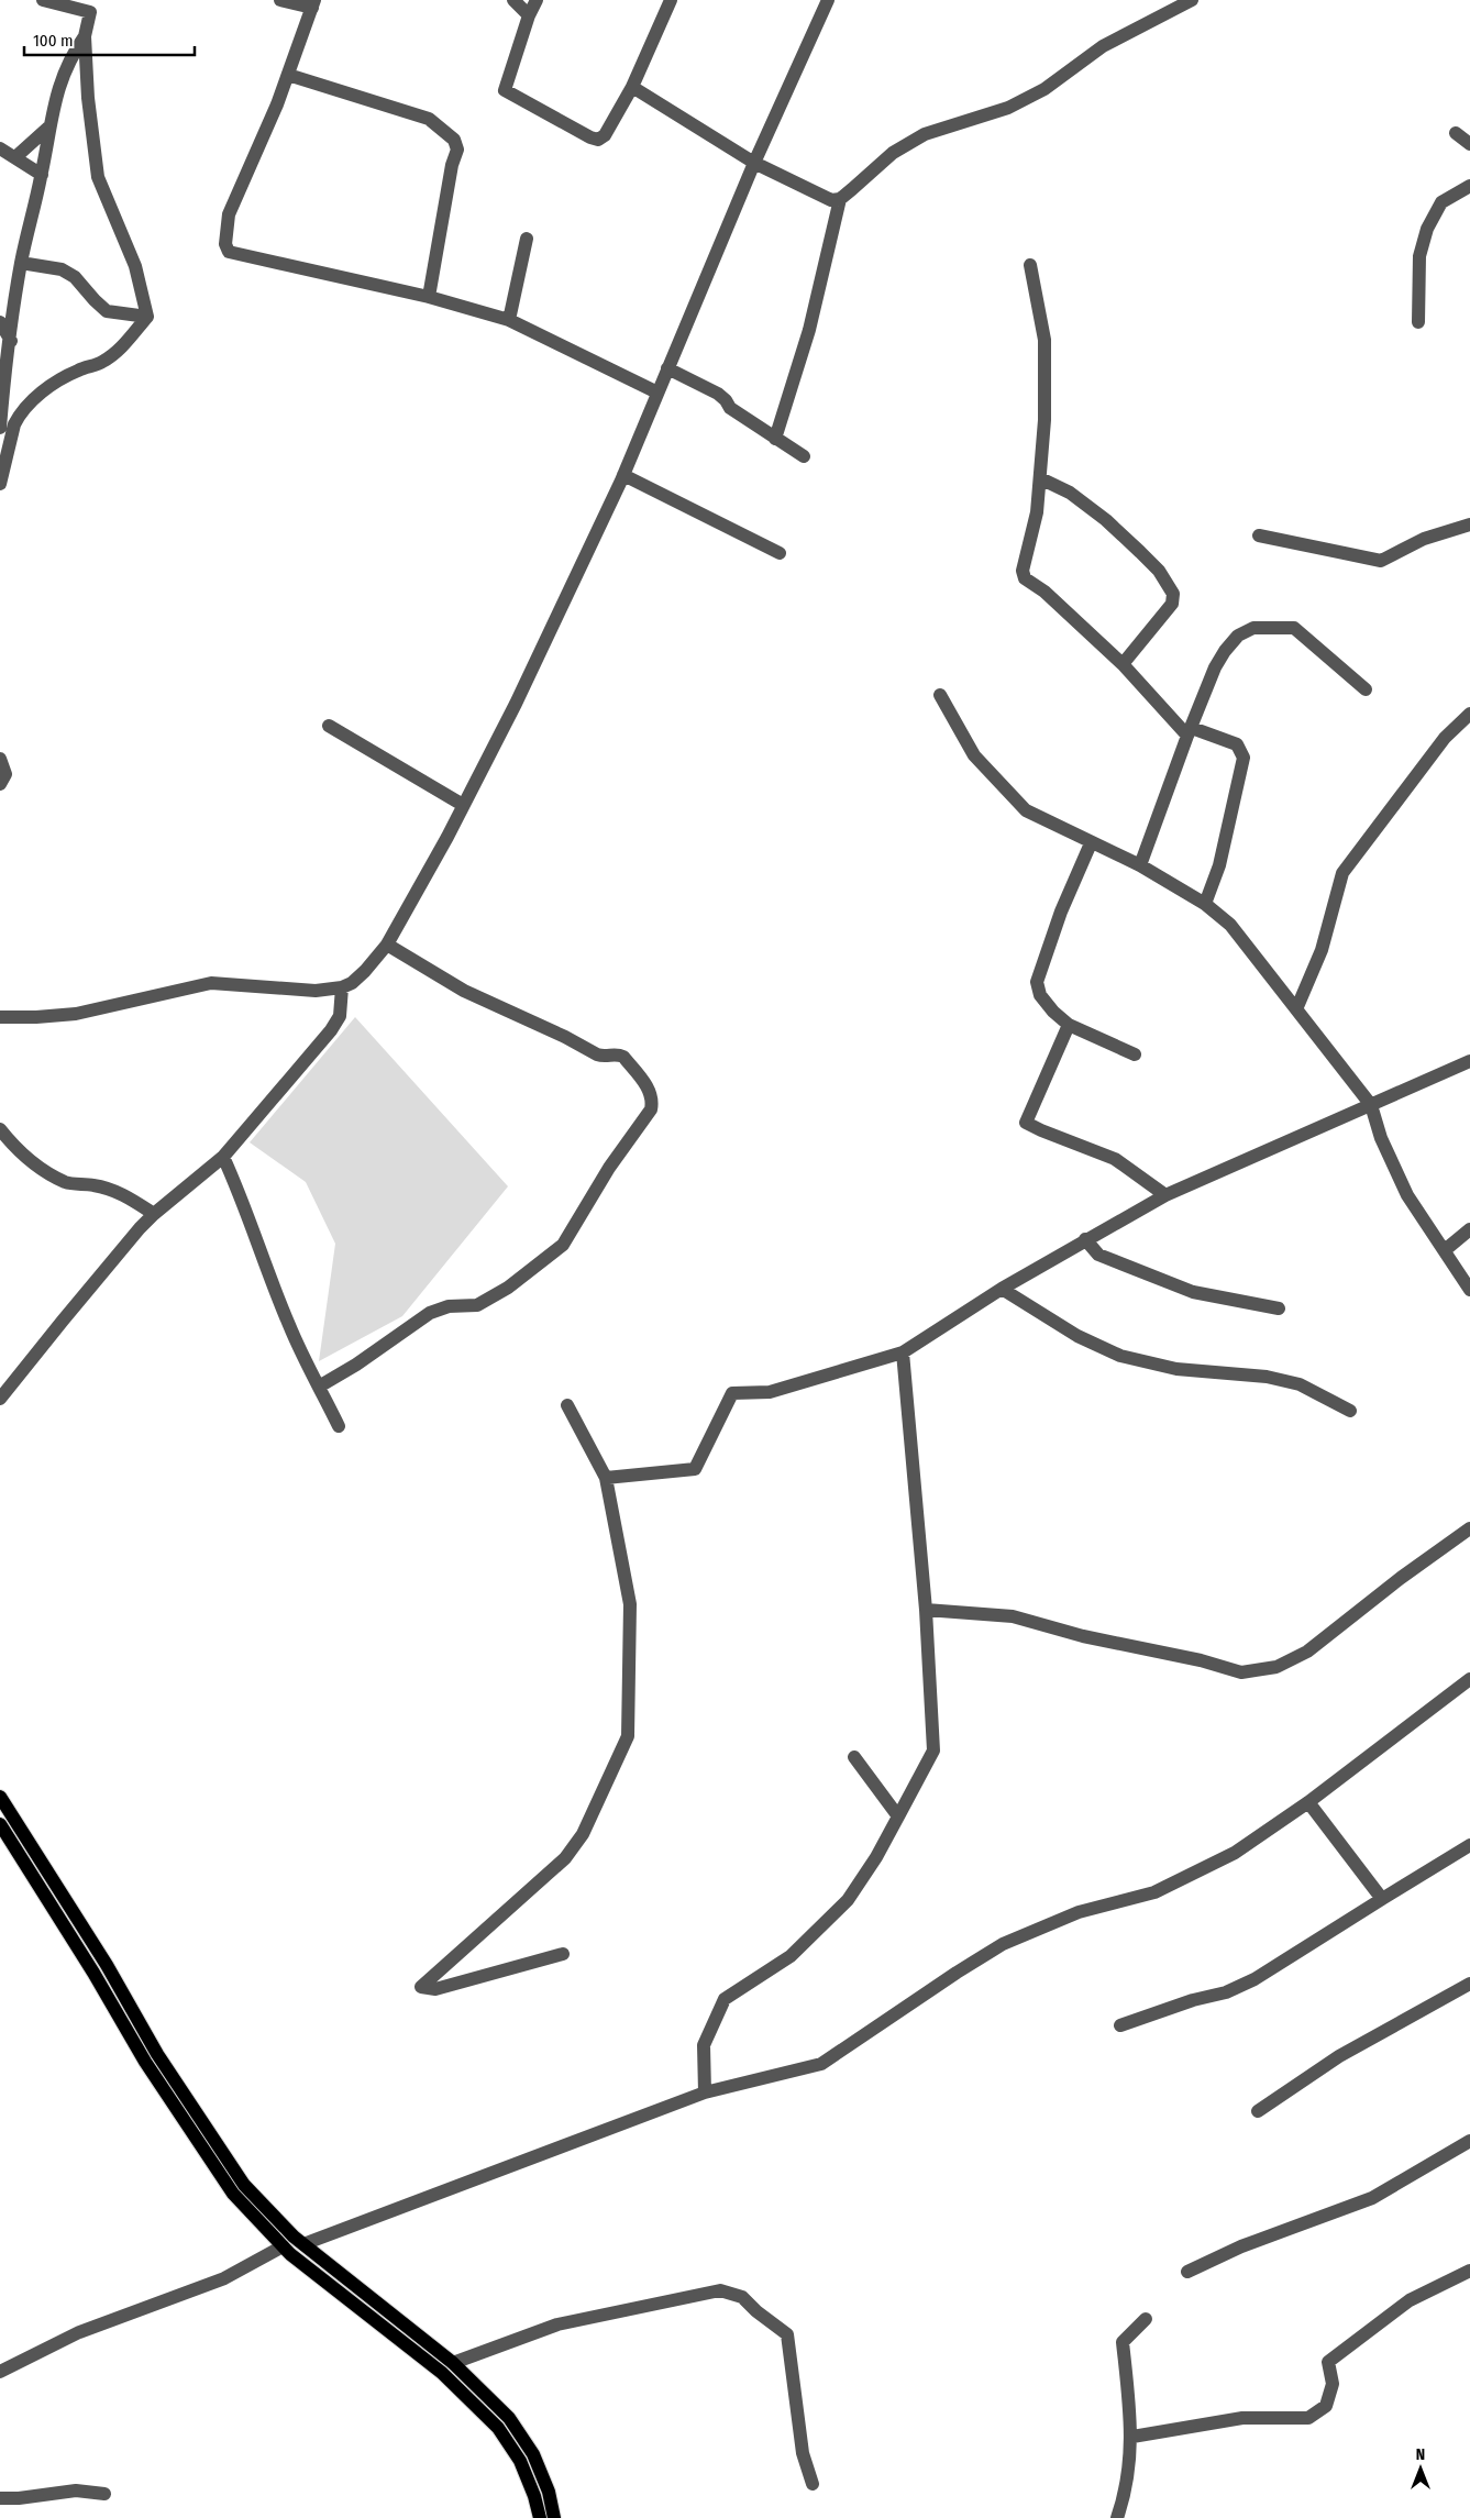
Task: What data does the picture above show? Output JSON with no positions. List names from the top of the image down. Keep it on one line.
{"scale_bar":"100 m","north":"top"}
